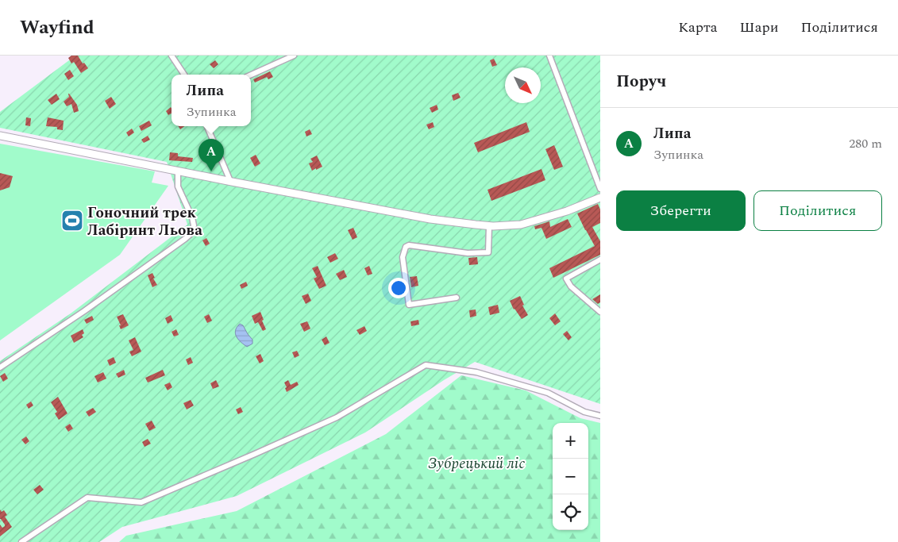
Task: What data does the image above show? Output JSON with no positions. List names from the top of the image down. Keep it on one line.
{"parks":["Зубрецький ліс"],"places":{"sports":["Гоночний трек Лабіринт Льова"]},"north":"bottom right","page":{"header":"Wayfind","nav":["Карта","Шари","Поділитися"],"heading":"Поруч","popup":["Липа","Зупинка"],"list":[{"mark":"A","name":"Липа","note":"Зупинка","value":"280 m"}],"pins":"A","buttons":["Зберегти","Поділитися"],"map_buttons":["+","−"]}}
